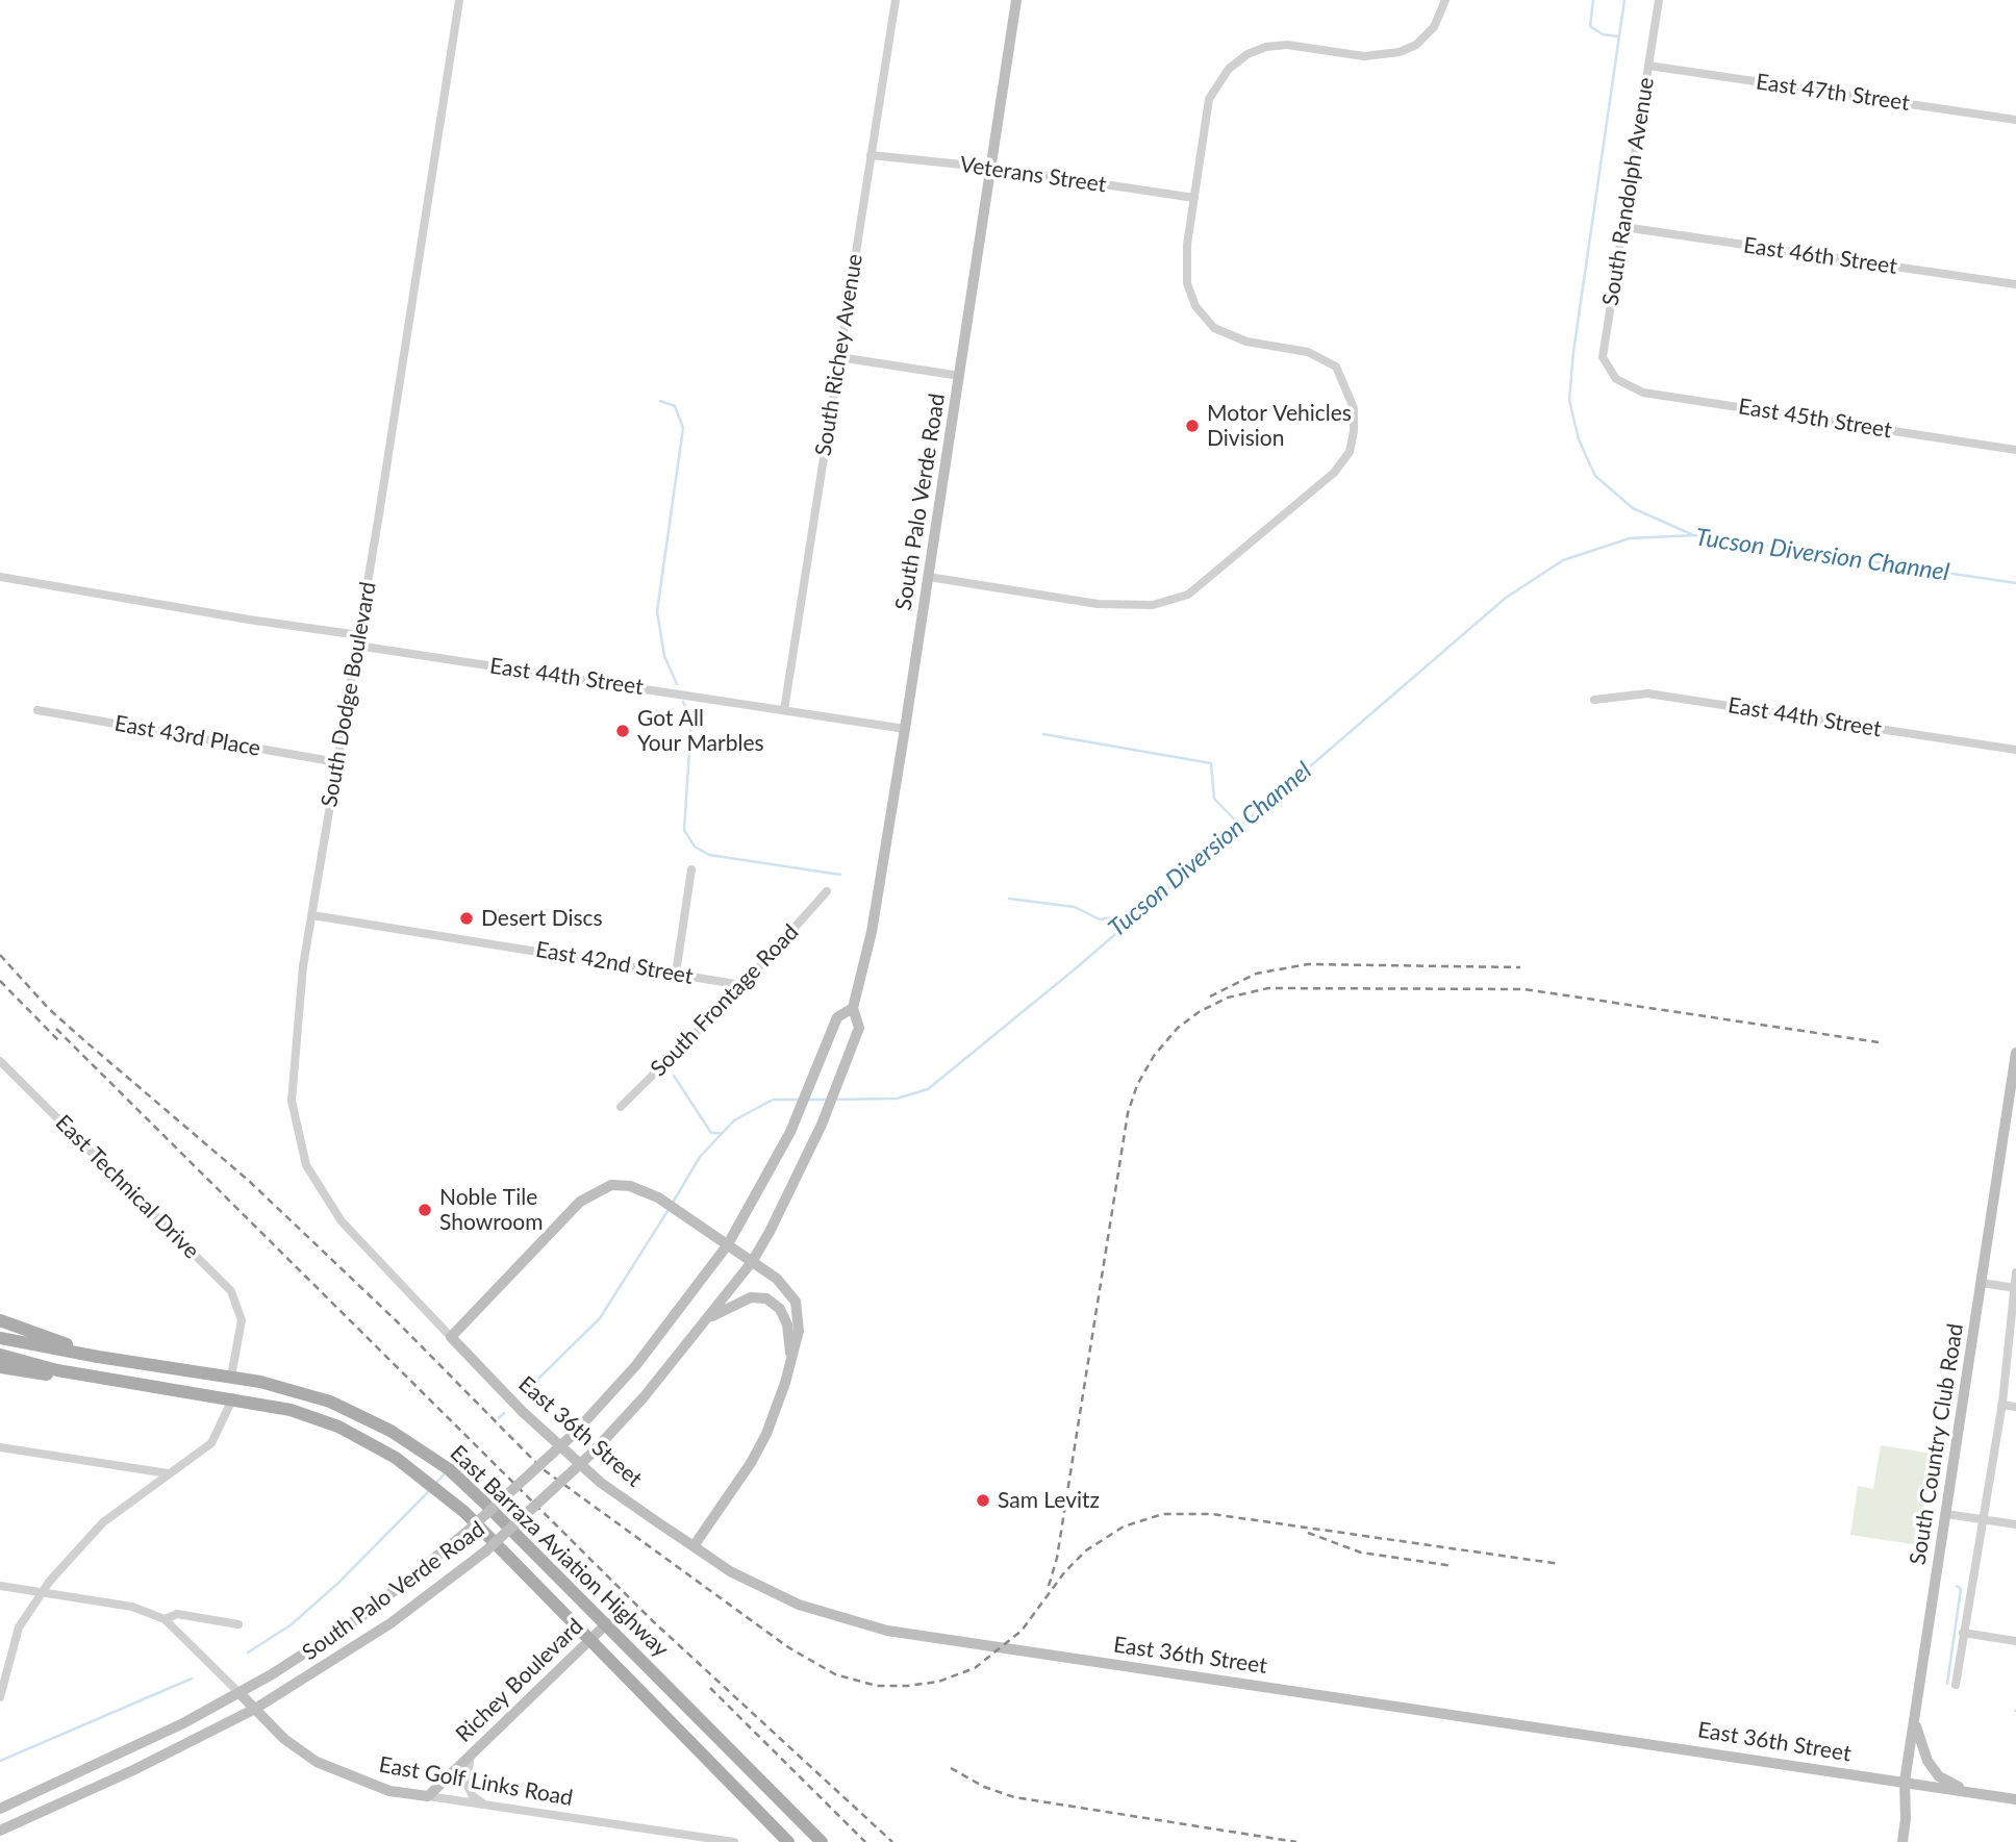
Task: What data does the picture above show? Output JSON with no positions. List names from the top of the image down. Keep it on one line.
{"streets":{"main road":["South Palo Verde Road","East 36th Street","South Country Club Road","East Barraza Aviation Highway","Richey Boulevard","East Golf Links Road"],"street":["East 47th Street","Veterans Street","South Randolph Avenue","East 46th Street","South Richey Avenue","East 45th Street","East 44th Street","South Dodge Boulevard","East 43rd Place","East 42nd Street","South Frontage Road","East Technical Drive"]},"crossings":[["East 47th Street","South Randolph Avenue"],["Veterans Street","South Richey Avenue"],["Veterans Street","South Palo Verde Road"],["South Randolph Avenue","East 46th Street"],["South Randolph Avenue","East 45th Street"],["South Richey Avenue","East 44th Street"],["South Palo Verde Road","East 44th Street"],["South Palo Verde Road","East Golf Links Road"],["East 44th Street","South Dodge Boulevard"],["South Dodge Boulevard","East 43rd Place"],["South Dodge Boulevard","East 42nd Street"],["South Dodge Boulevard","East 36th Street"],["East 42nd Street","South Frontage Road"],["East Technical Drive","East Barraza Aviation Highway"],["East 36th Street","South Country Club Road"],["East Barraza Aviation Highway","Richey Boulevard"],["Richey Boulevard","East Golf Links Road"]],"water":["Tucson Diversion Channel"],"places":["Motor Vehicles Division","Got All Your Marbles","Desert Discs","Noble Tile Showroom","Sam Levitz"]}
